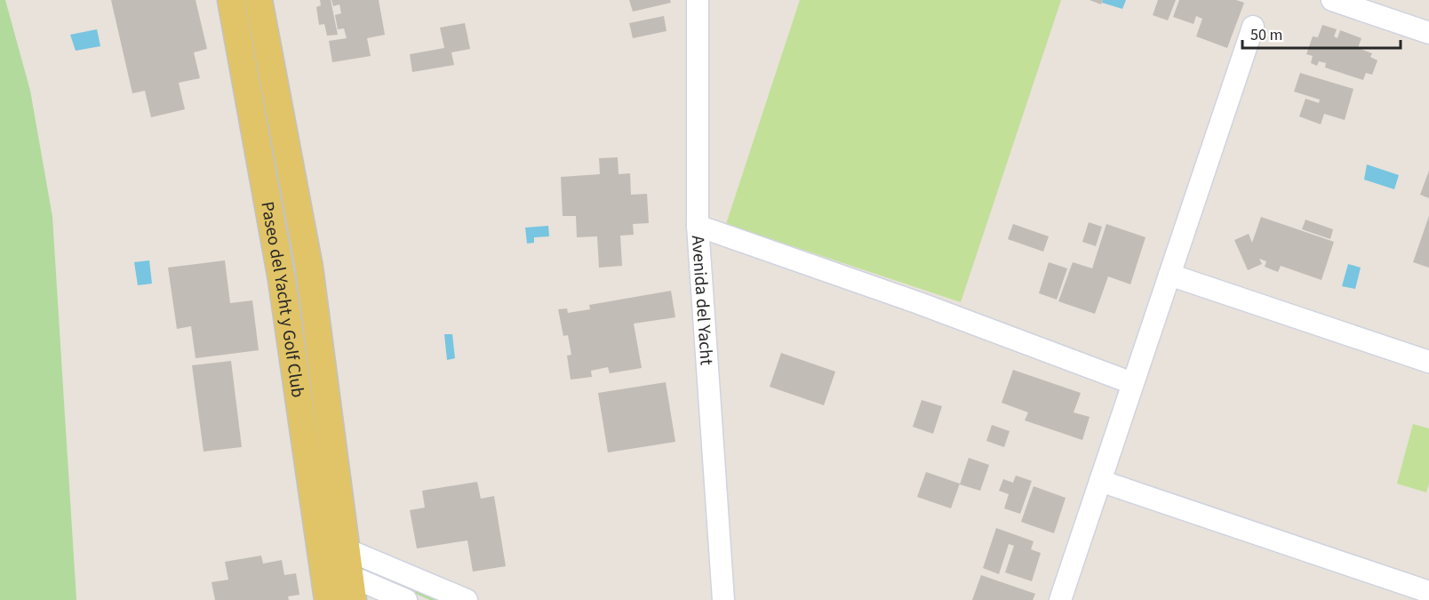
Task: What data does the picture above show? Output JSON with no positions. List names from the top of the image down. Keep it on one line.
{"streets":{"main road":["Paseo del Yacht y Golf Club"],"street":["Avenida del Yacht"]},"scale_bar":"50 m"}
